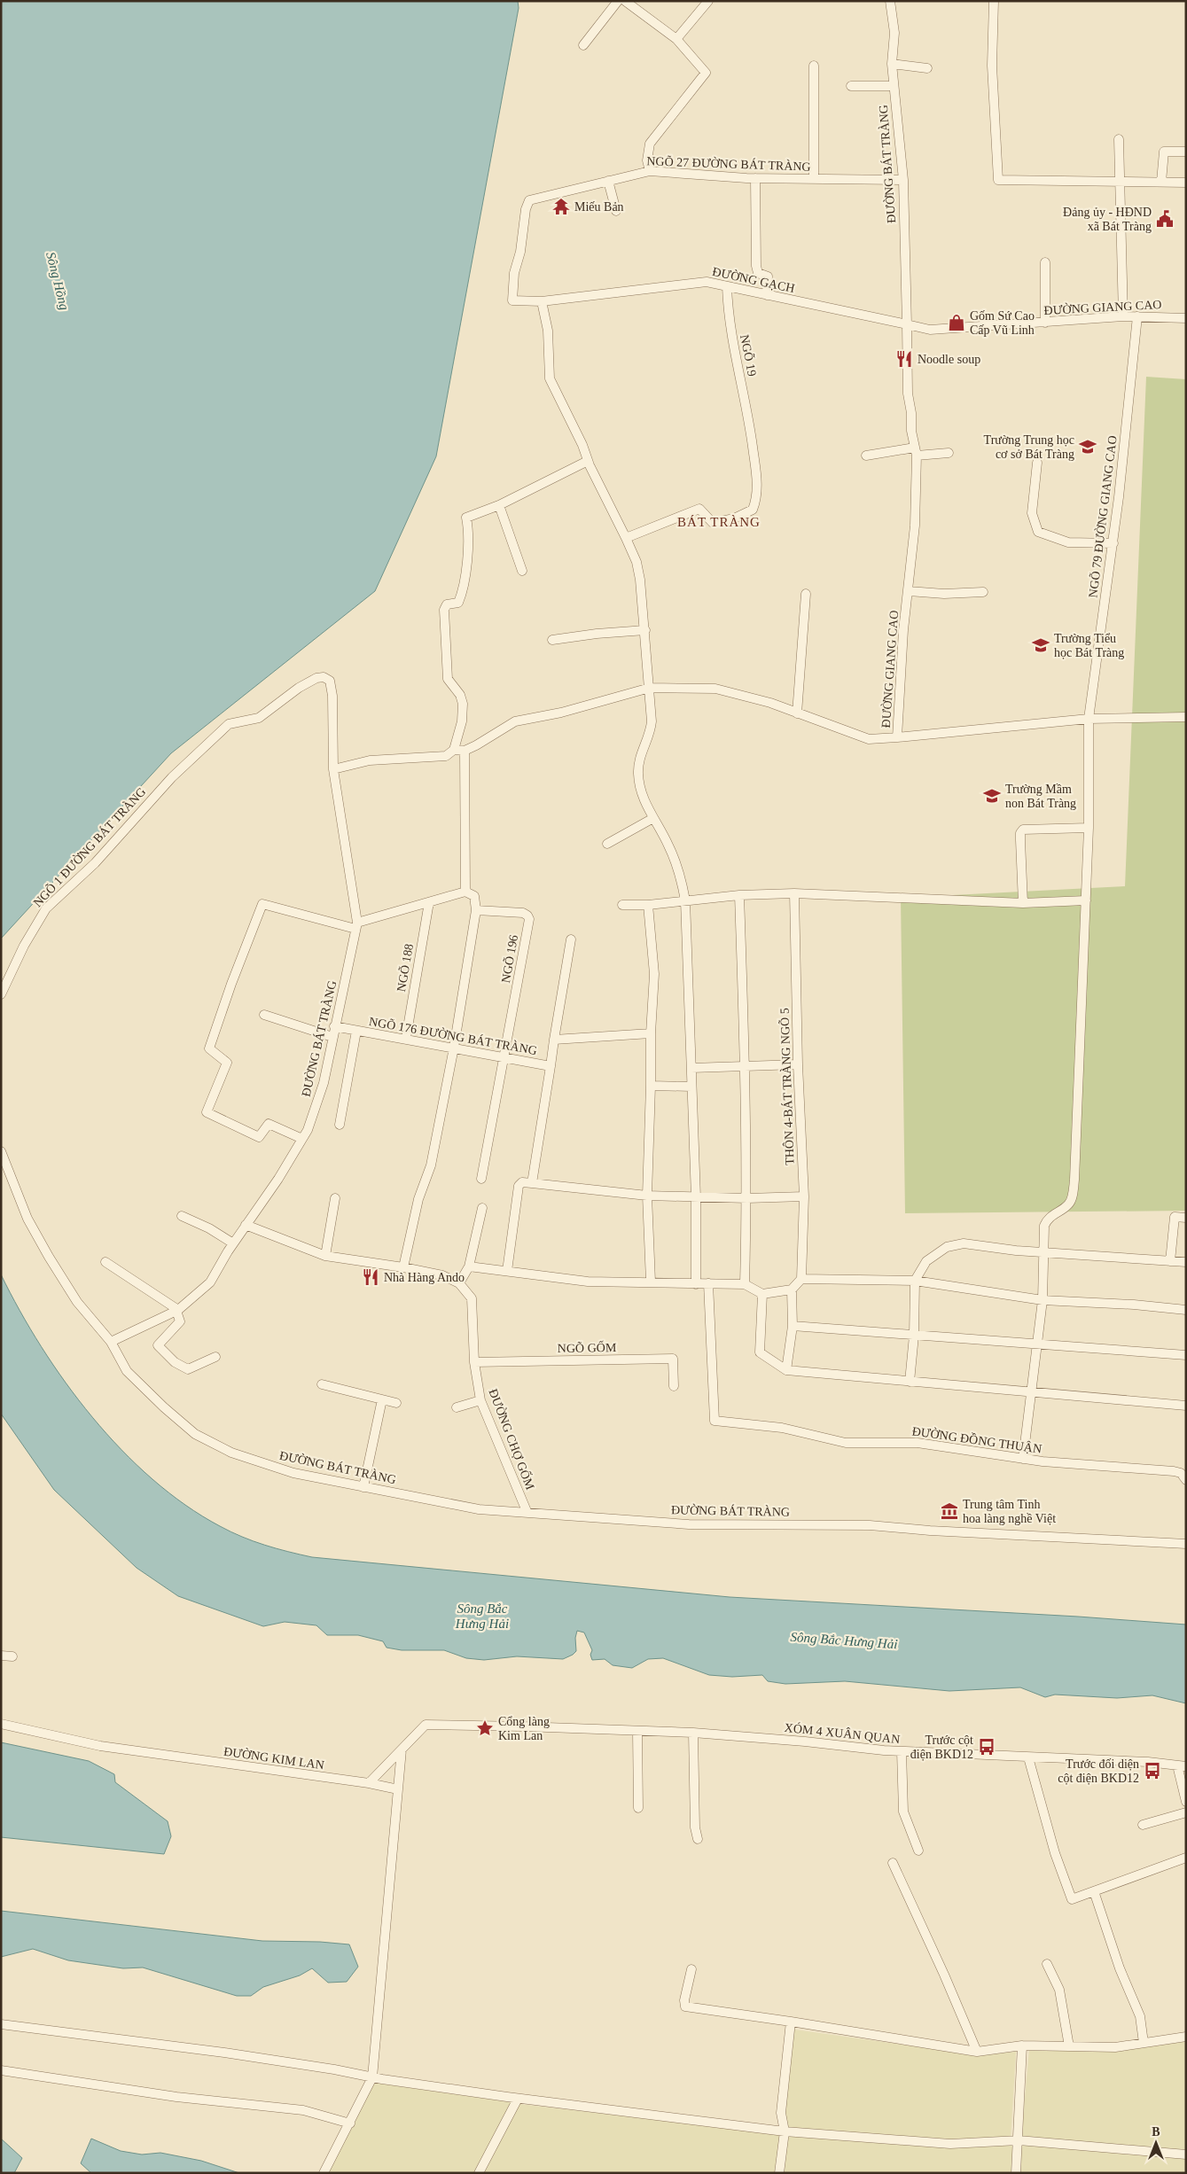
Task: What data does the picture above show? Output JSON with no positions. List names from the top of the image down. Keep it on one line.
{"streets":{"street":["NGÕ 27 ĐƯỜNG BÁT TRÀNG","ĐƯỜNG BÁT TRÀNG","ĐƯỜNG GẠCH","ĐƯỜNG GIANG CAO","NGÕ 19","NGÕ 79 ĐƯỜNG GIANG CAO","NGÕ 1 ĐƯỜNG BÁT TRÀNG","NGÕ 196","NGÕ 188","NGÕ 176 ĐƯỜNG BÁT TRÀNG","THÔN 4-BÁT TRÀNG NGÕ 5","NGÕ GỐM","ĐƯỜNG CHỢ GỐM","ĐƯỜNG ĐỒNG THUẬN","XÓM 4 XUÂN QUAN","ĐƯỜNG KIM LAN"]},"crossings":[["NGÕ 27 ĐƯỜNG BÁT TRÀNG","ĐƯỜNG BÁT TRÀNG"],["NGÕ 27 ĐƯỜNG BÁT TRÀNG","ĐƯỜNG GẠCH"],["ĐƯỜNG BÁT TRÀNG","ĐƯỜNG GẠCH"],["ĐƯỜNG BÁT TRÀNG","ĐƯỜNG GIANG CAO"],["ĐƯỜNG BÁT TRÀNG","NGÕ 176 ĐƯỜNG BÁT TRÀNG"],["ĐƯỜNG BÁT TRÀNG","ĐƯỜNG CHỢ GỐM"],["ĐƯỜNG GẠCH","ĐƯỜNG GIANG CAO"],["ĐƯỜNG GẠCH","NGÕ 19"],["ĐƯỜNG GIANG CAO","NGÕ 79 ĐƯỜNG GIANG CAO"],["ĐƯỜNG GIANG CAO","NGÕ 1 ĐƯỜNG BÁT TRÀNG"],["NGÕ 79 ĐƯỜNG GIANG CAO","ĐƯỜNG ĐỒNG THUẬN"],["NGÕ 196","NGÕ 176 ĐƯỜNG BÁT TRÀNG"],["NGÕ 188","NGÕ 176 ĐƯỜNG BÁT TRÀNG"],["NGÕ GỐM","ĐƯỜNG CHỢ GỐM"]],"districts":["BÁT TRÀNG"],"water":["Sông Hồng","Sông Bắc Hưng Hải"],"places":{"temple":["Miếu Bản"],"public building":["Đảng ủy - HĐND xã Bát Tràng"],"shop":["Gốm Sứ Cao Cấp Vũ Linh"],"restaurant":["Noodle soup","Nhà Hàng Ando"],"school or university":["Trường Trung học cơ sở Bát Tràng","Trường Tiểu học Bát Tràng","Trường Mầm non Bát Tràng"],"museum":["Trung tâm Tinh hoa làng nghề Việt"],"place":["Cổng làng Kim Lan"],"bus stop":["Trước cột điện BKD12","Trước đối diện cột điện BKD12"]},"north":"top"}
